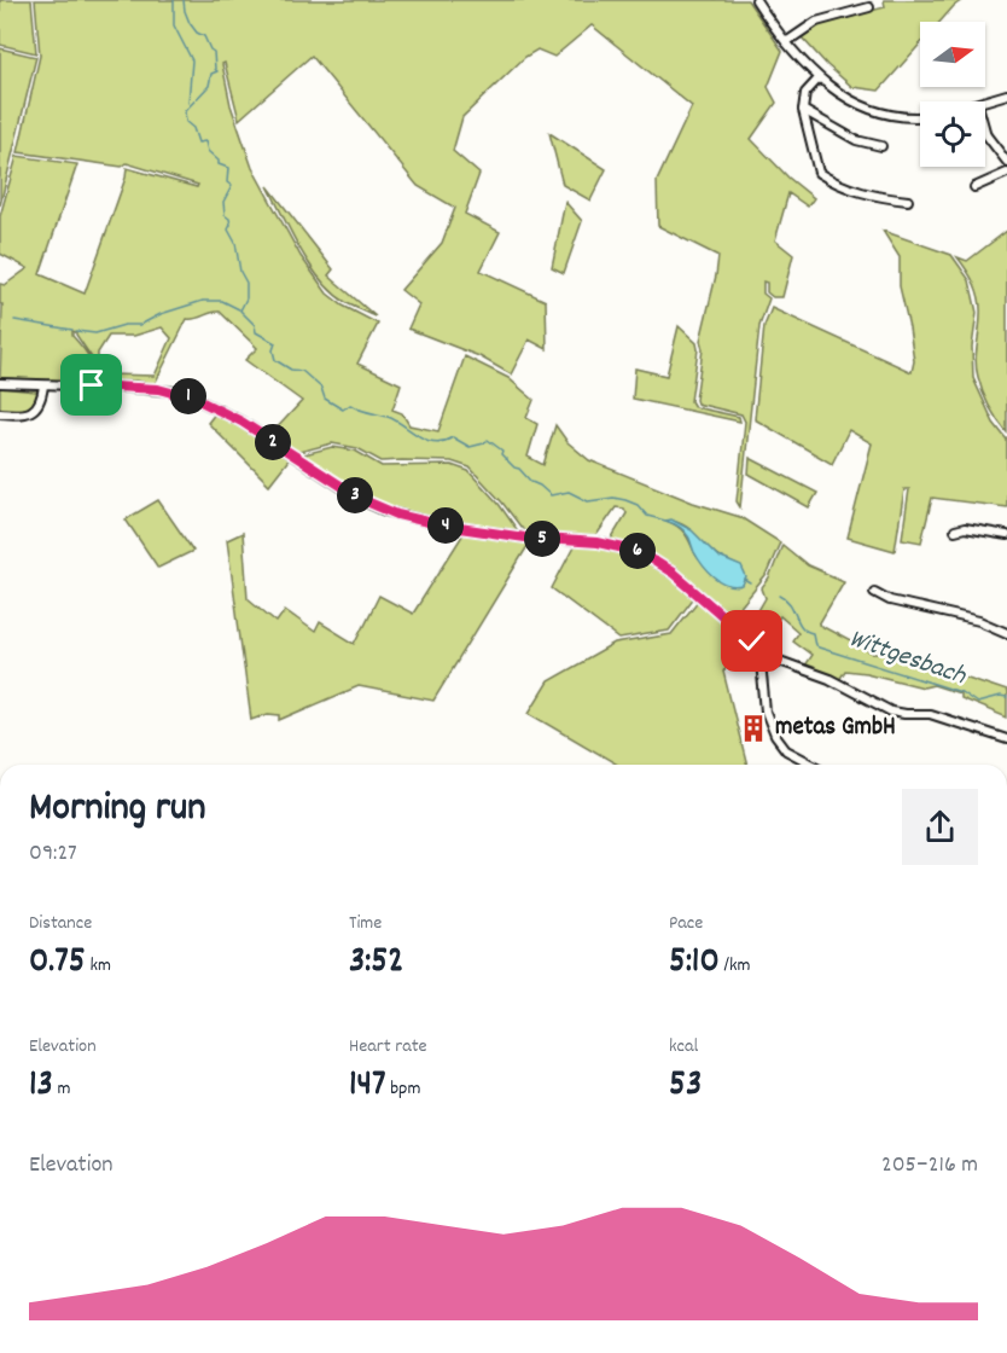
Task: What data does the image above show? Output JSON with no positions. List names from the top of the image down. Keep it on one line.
{"water":["Wittgesbach"],"places":{"building":["metas GmbH"]},"north":"right","page":{"pins":["1","2","3","4","5","6"],"heading":["Morning run","09:27"],"stats":[["Distance","0.75 km"],["Time","3:52"],["Pace","5:10 /km"],["Elevation","13 m"],["Heart rate","147 bpm"],["kcal","53"]],"chart":["Elevation","205–216 m"]}}
